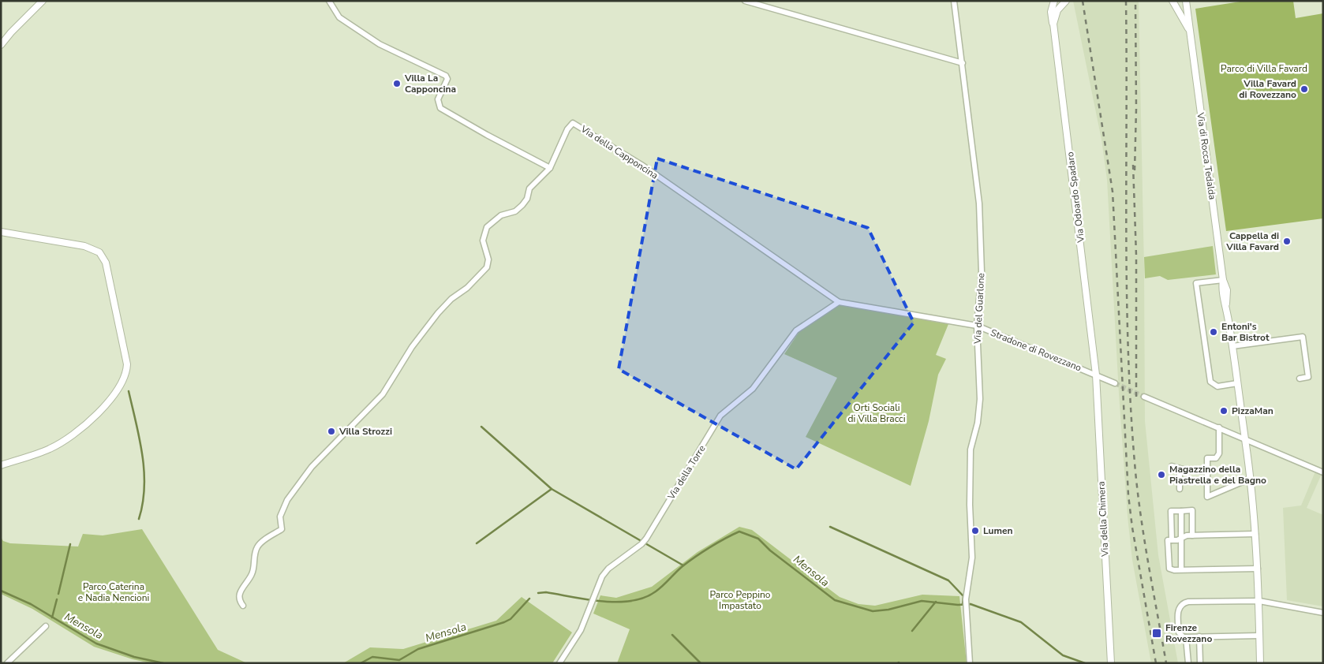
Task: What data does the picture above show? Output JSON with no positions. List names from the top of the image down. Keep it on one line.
{"streets":{"street":["Via della Capponcina","Via di Rocca Tedalda","Via Odoardo Spadaro","Via del Guarlone","Stradone di Rovezzano","Via della Torre","Via della Chimera"]},"crossings":[["Via della Capponcina","Stradone di Rovezzano"],["Via della Capponcina","Via della Torre"],["Via Odoardo Spadaro","Stradone di Rovezzano"],["Via Odoardo Spadaro","Via della Chimera"],["Via del Guarlone","Stradone di Rovezzano"],["Stradone di Rovezzano","Via della Torre"],["Stradone di Rovezzano","Via della Chimera"]],"water":["Mensola"],"parks":["Parco di Villa Favard","Orti Sociali di Villa Bracci","Parco Caterina e Nadia Nencioni","Parco Peppino Impastato"],"places":{"other":["Villa La Capponcina","Villa Favard di Rovezzano","Cappella di Villa Favard","Entoni's Bar Bistrot","PizzaMan","Villa Strozzi","Magazzino della Piastrella e del Bagno","Lumen"],"transit":["Firenze Rovezzano"]}}
